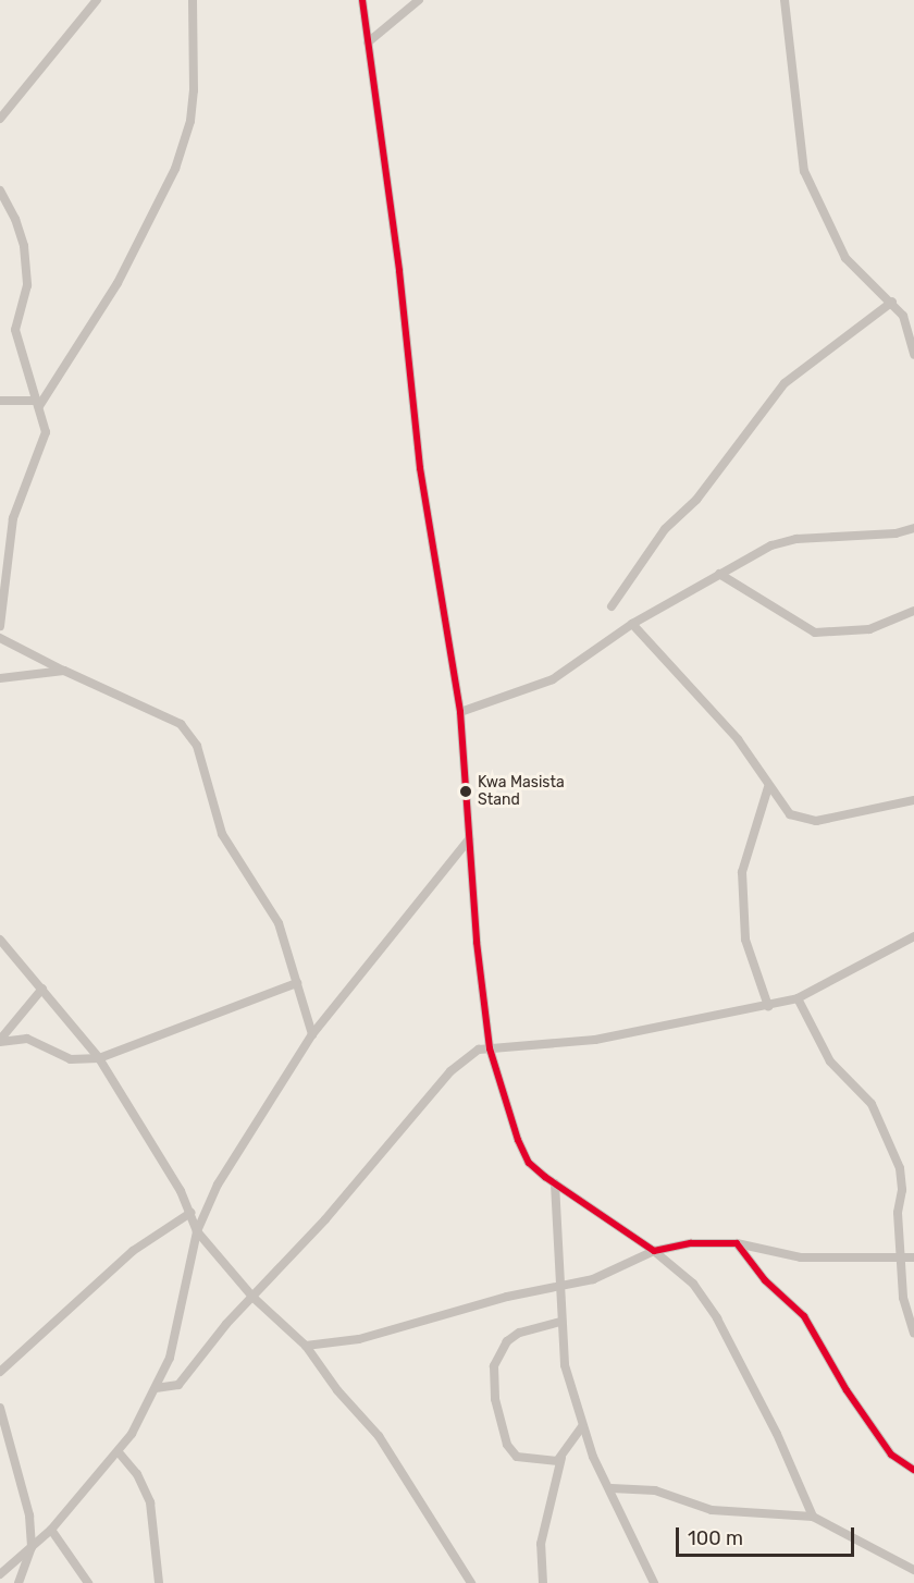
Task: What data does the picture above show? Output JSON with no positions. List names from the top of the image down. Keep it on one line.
{"places":["Kwa Masista Stand"],"scale_bar":"100 m"}
